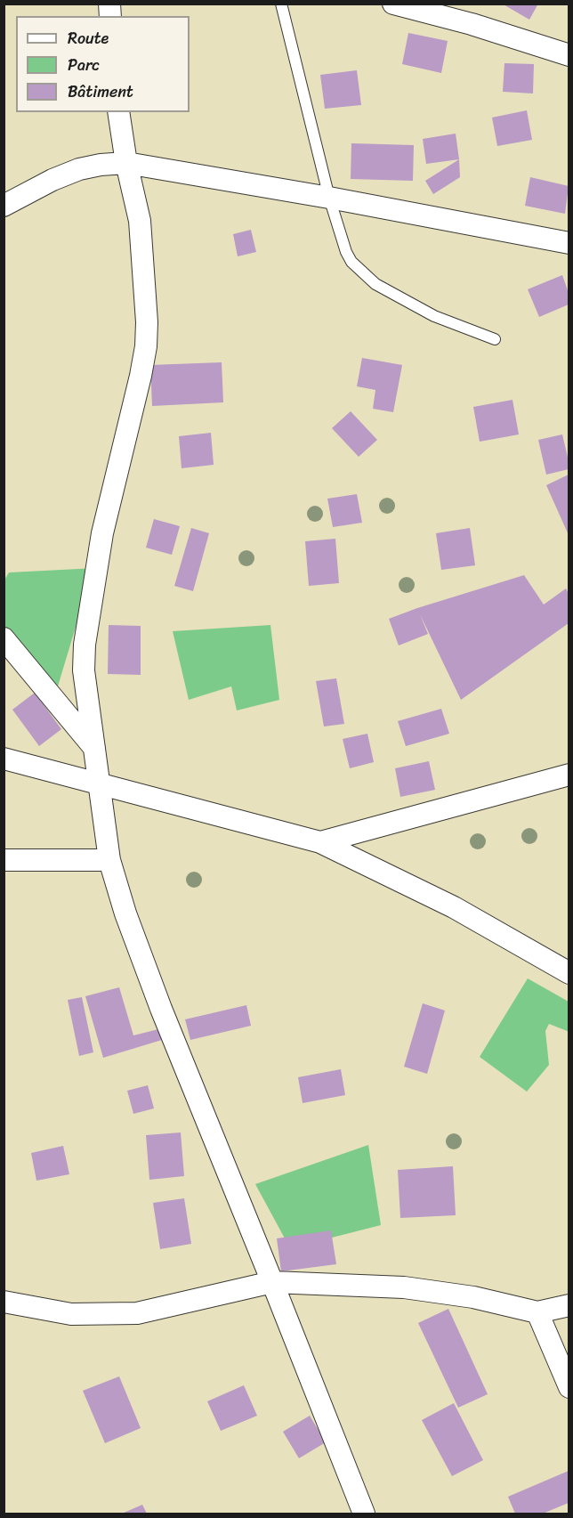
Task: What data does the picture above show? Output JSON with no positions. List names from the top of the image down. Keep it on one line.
{"legend":["Route","Parc","Bâtiment"]}
